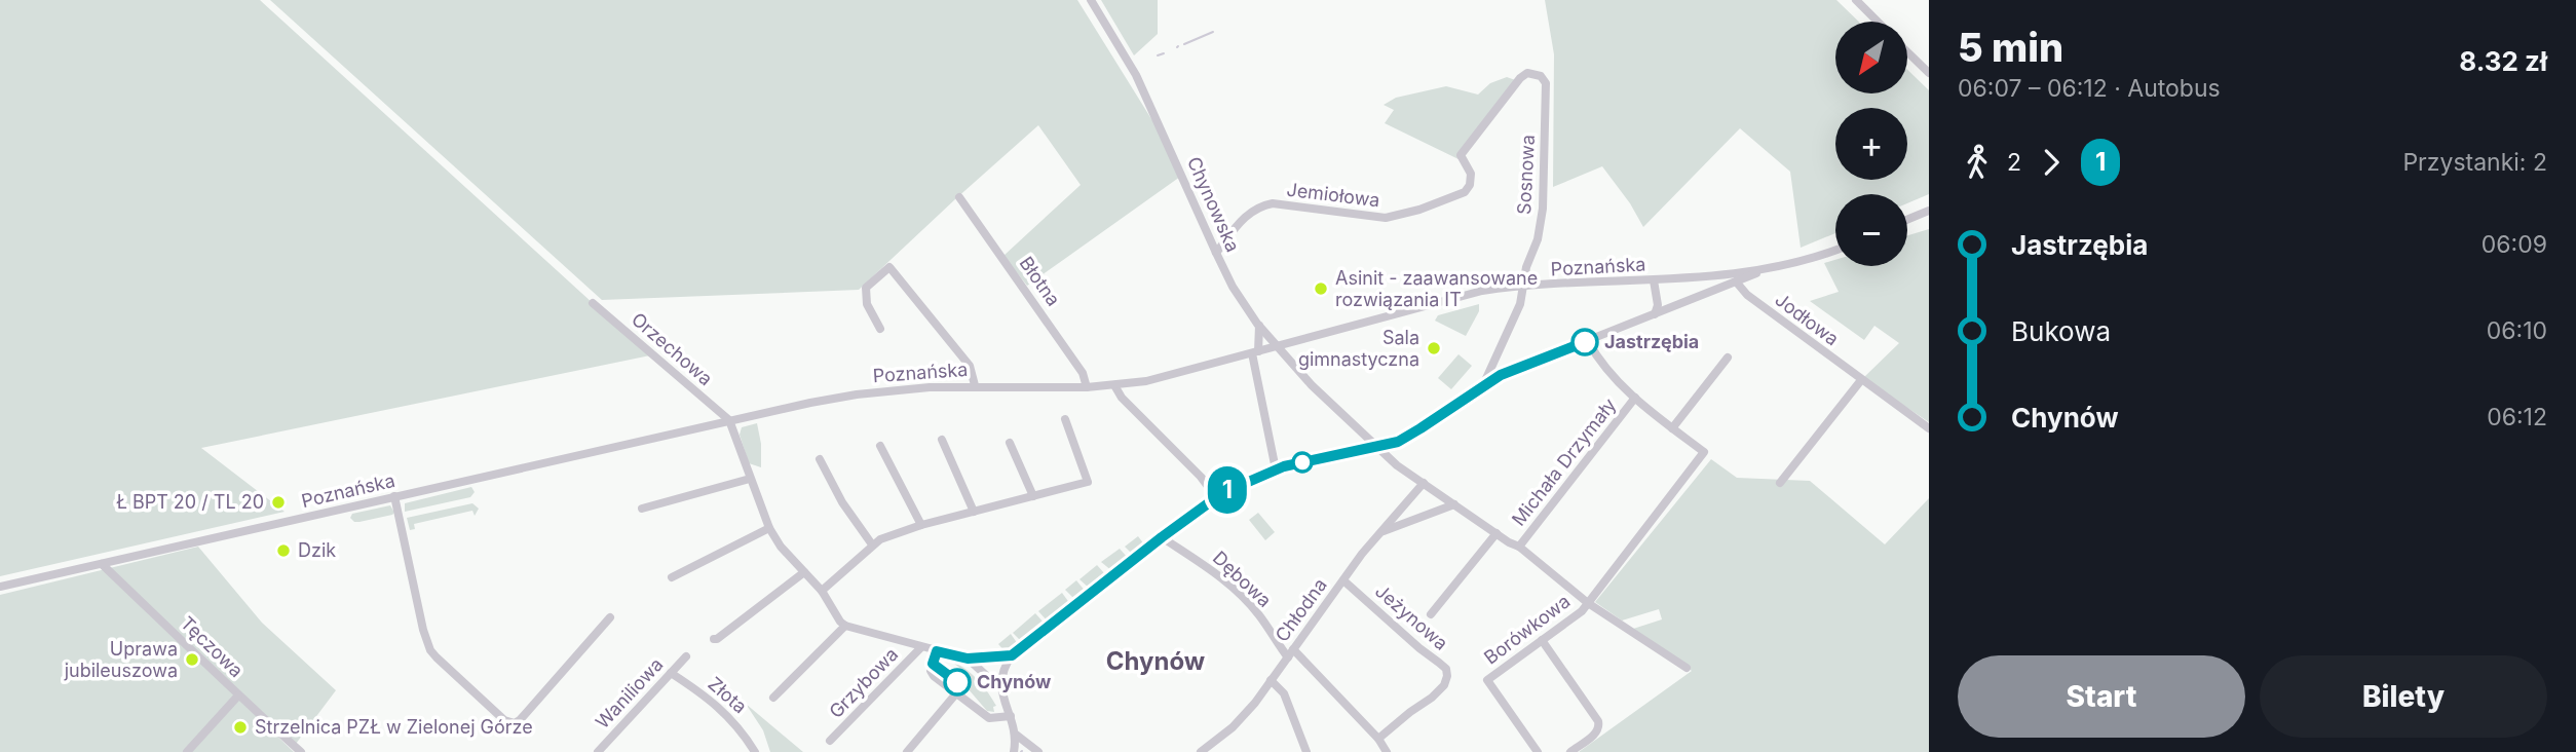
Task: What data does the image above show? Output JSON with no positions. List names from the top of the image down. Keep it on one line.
{"streets":{"street":["Sosnowa","Jemiołowa","Chynowska","Poznańska","Błotna","Jodłowa","Orzechowa","Michała Drzymały","Dębowa","Chłodna","Jeżynowa","Borówkowa","Tęczowa","Grzybowa","Waniliowa","Złota"]},"crossings":[["Sosnowa","Jemiołowa"],["Sosnowa","Poznańska"],["Jemiołowa","Chynowska"],["Chynowska","Poznańska"],["Chynowska","Michała Drzymały"],["Chynowska","Chłodna"],["Chynowska","Borówkowa"],["Poznańska","Błotna"],["Poznańska","Orzechowa"],["Poznańska","Tęczowa"],["Dębowa","Chłodna"],["Chłodna","Jeżynowa"],["Waniliowa","Złota"]],"districts":["Chynów"],"places":["Asinit - zaawansowane rozwiązania IT","Jastrzębia","Sala gimnastyczna","Ł BPT 20 / TL 20","Dzik","Uprawa jubileuszowa","Chynów","Strzelnica PZŁ w Zielonej Górze"],"lines":["bus line 1"],"north":"bottom left","page":{"on_map":"1","heading":["5 min","06:07 – 06:12 · Autobus","8.32 zł"],"map_buttons":["+","−"],"legs":["2","1","Przystanki: 2"],"list":[{"name":"Jastrzębia","value":"06:09"},{"name":"Bukowa","value":"06:10"},{"name":"Chynów","value":"06:12"}],"buttons":["Start","Bilety"]}}
